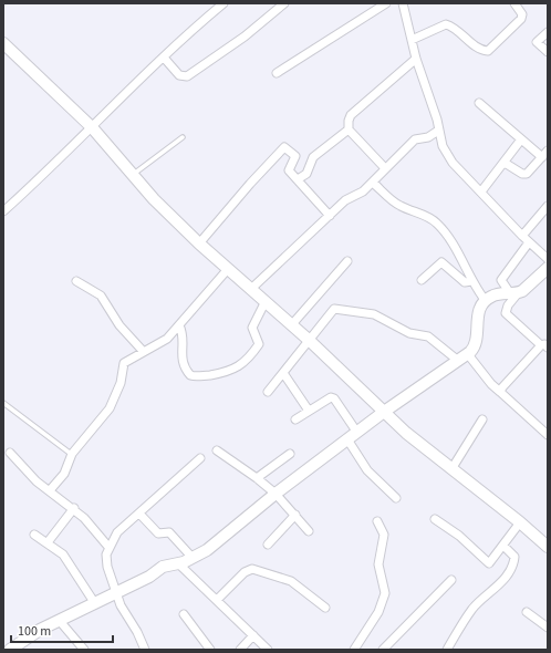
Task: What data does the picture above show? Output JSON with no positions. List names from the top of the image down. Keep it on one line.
{"scale_bar":"100 m"}
